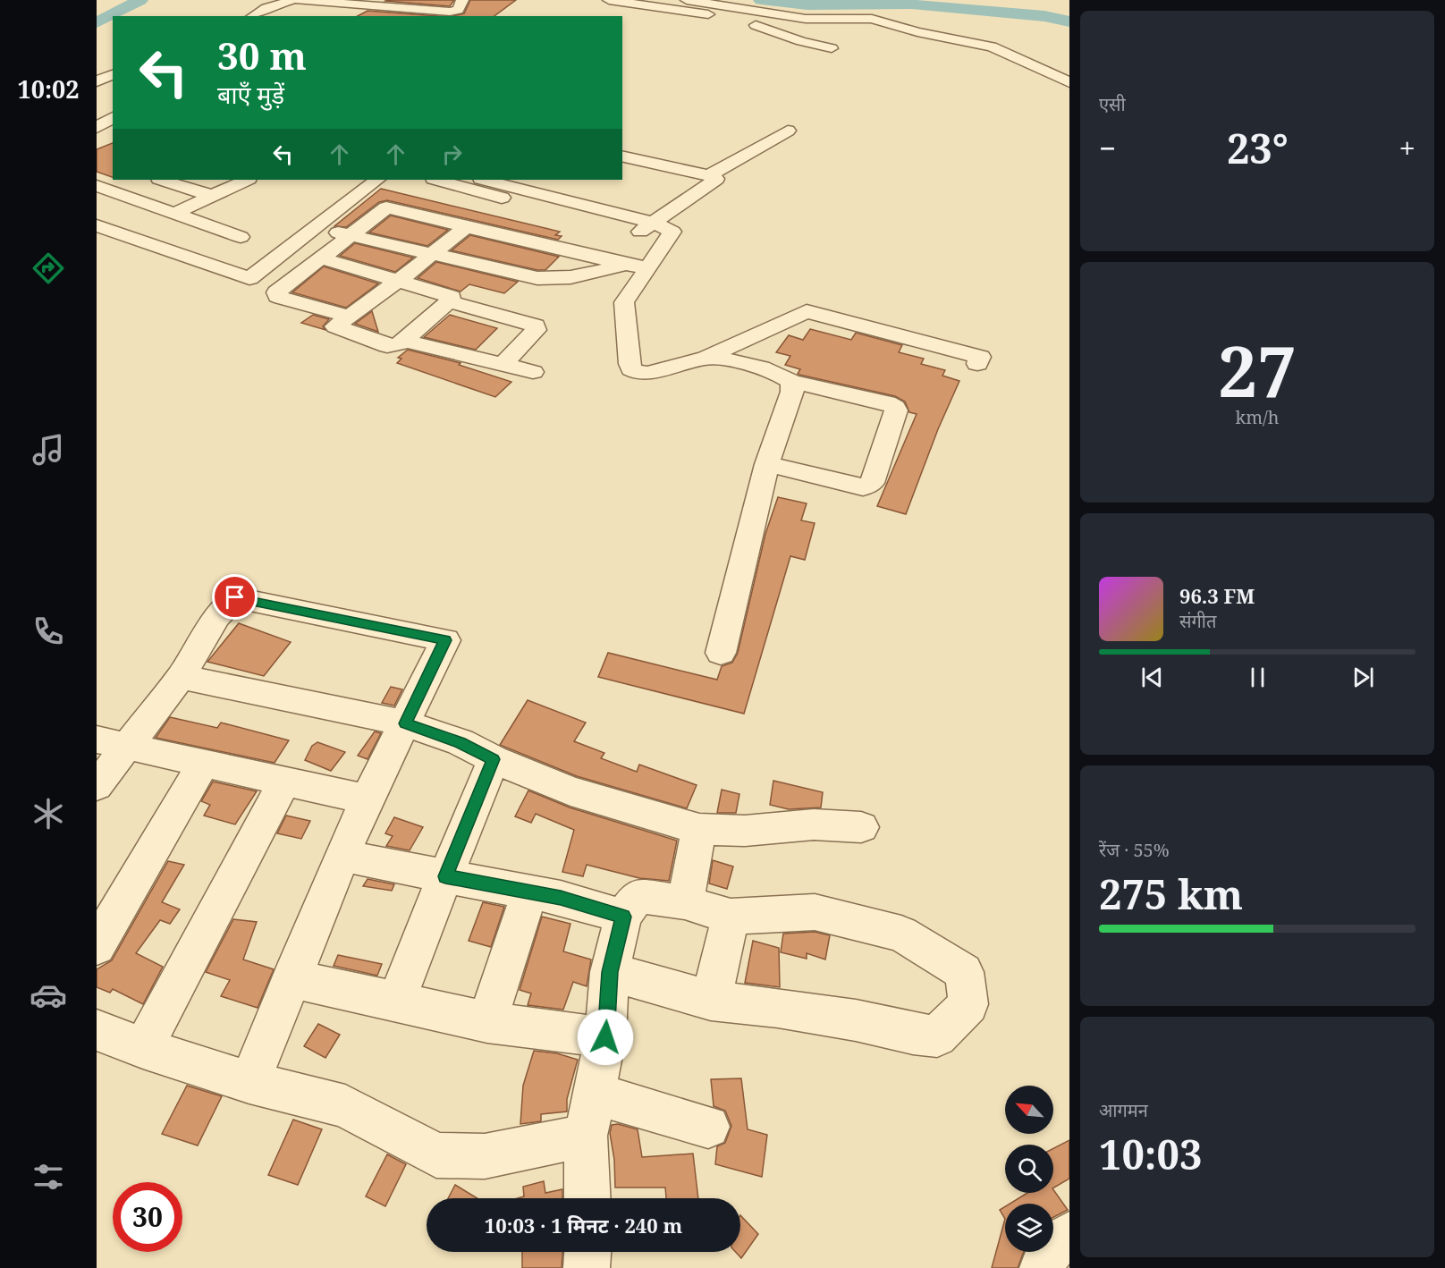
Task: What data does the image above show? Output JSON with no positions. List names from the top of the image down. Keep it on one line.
{"north":"top left","page":{"tabs":"10:02","tile":["एसी",["27","km/h"],["रेंज · 55%","275 km"],["आगमन","10:03"]],"turn":["30 m","बाएँ मुड़ें"],"heat":["−","23°","+"],"song":["96.3 FM","संगीत"],"limit":"30","trip":"10:03 · 1 मिनट · 240 m"}}
